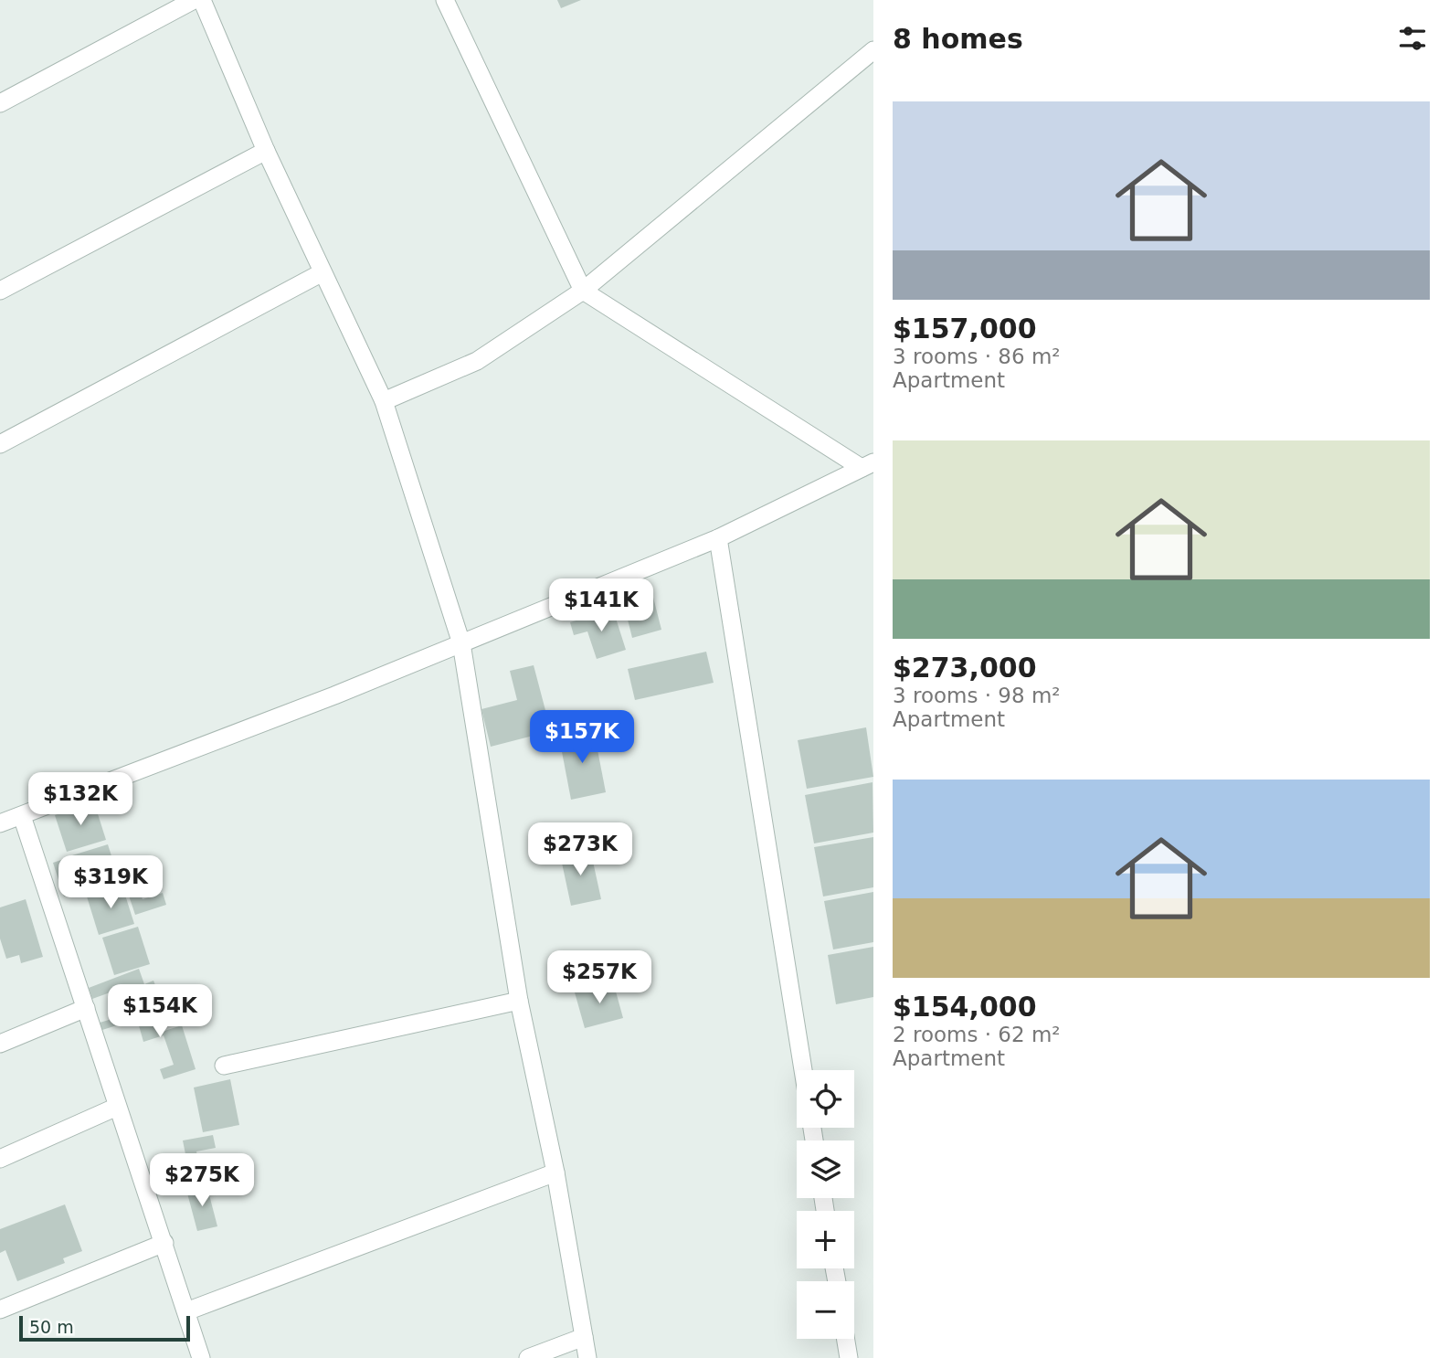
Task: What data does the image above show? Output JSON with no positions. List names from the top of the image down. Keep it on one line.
{"scale_bar":"50 m","page":{"heading":"8 homes","list":[{"name":"$157,000","note":"3 rooms · 86 m² · Apartment"},{"name":"$273,000","note":"3 rooms · 98 m² · Apartment"},{"name":"$154,000","note":"2 rooms · 62 m² · Apartment"}],"price":["$141K","$157K","$132K","$273K","$319K","$257K","$154K","$275K"],"map_buttons":["+","−"],"scale":"50 m"}}
